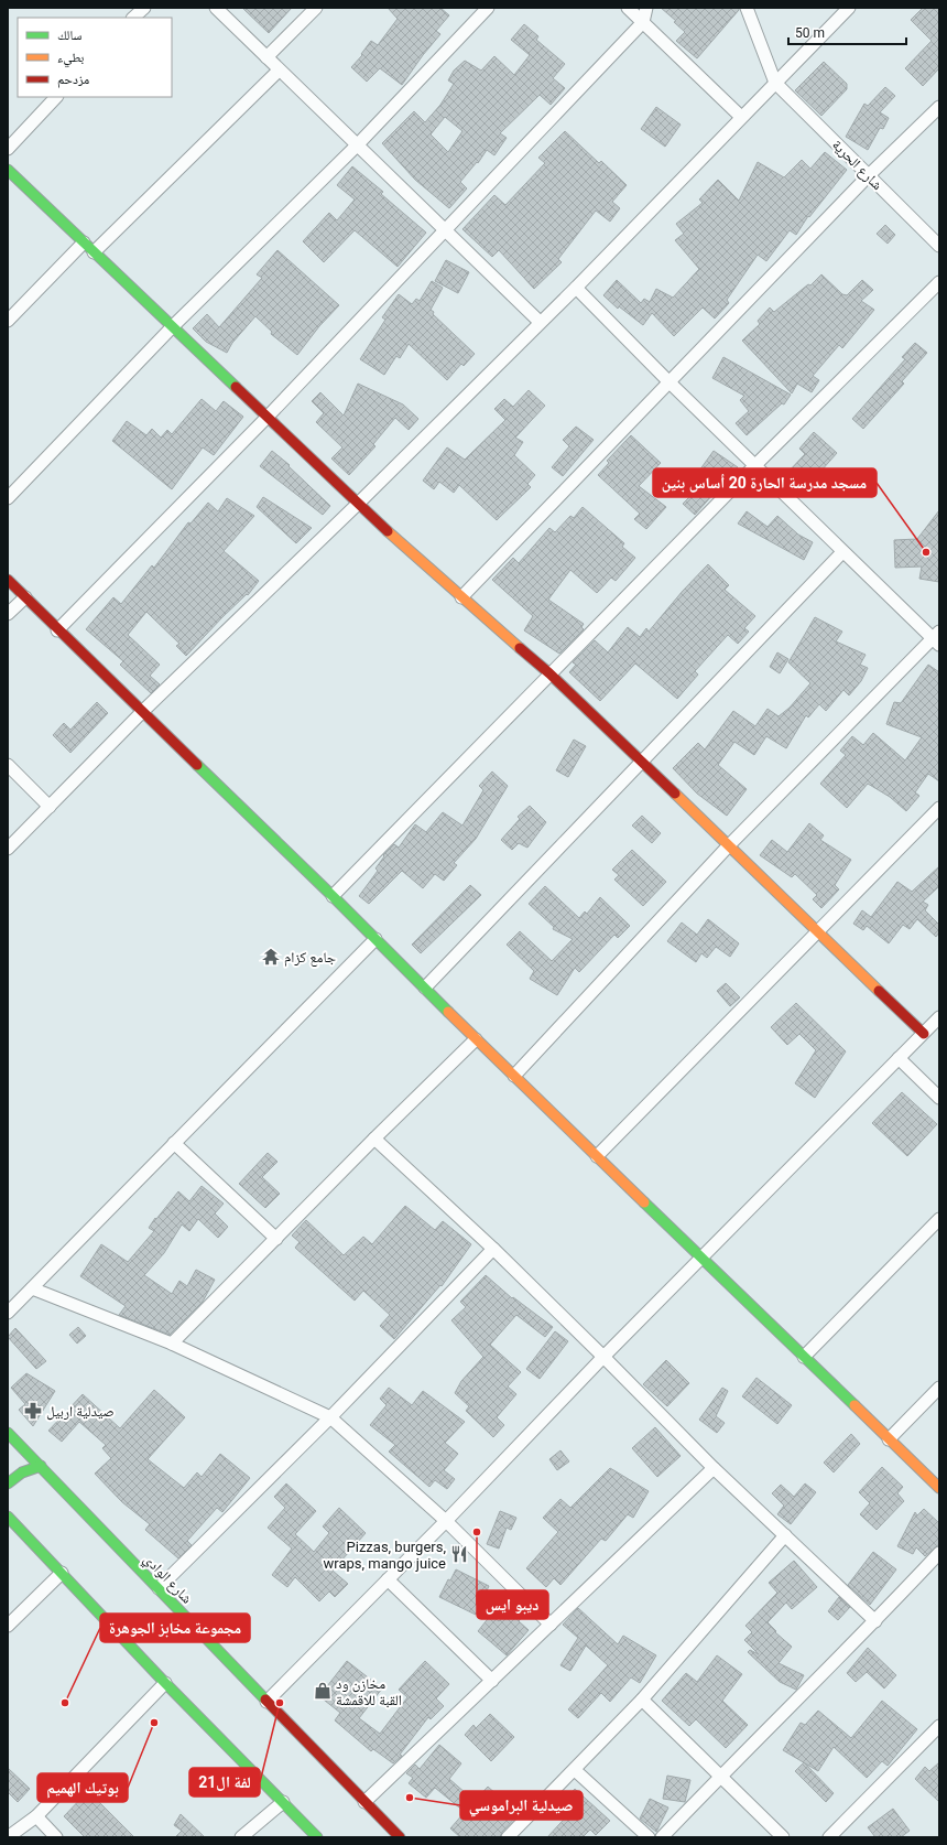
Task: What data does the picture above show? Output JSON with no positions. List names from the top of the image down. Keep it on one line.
{"streets":{"street":["شارع الحرية","شارع الوادي"]},"places":{"other":["مسجد مدرسة الحارة 20 أساس بنين","ديبو ايس","مجموعة مخابز الجوهرة","لفة ال21","بوتيك الهميم","صيدلية البراموسي"],"temple":["جامع كزام"],"pharmacy":["صيدلية اربيل"],"restaurant":["Pizzas, burgers, wraps, mango juice"],"shop":["مخازن ود القبة للاقمشة"]},"legend":["سالك","بطيء","مزدحم"],"scale_bar":"50 m"}
